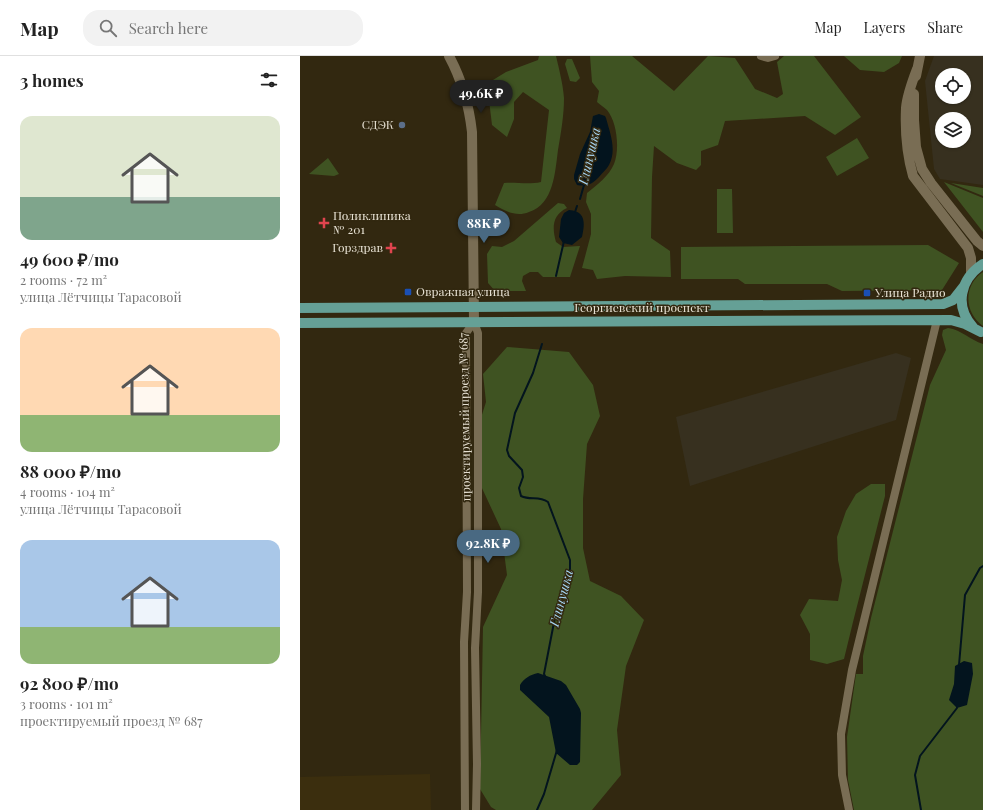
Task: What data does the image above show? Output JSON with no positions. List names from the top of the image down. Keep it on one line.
{"streets":{"main road":["Георгиевский проспект"],"street":["проектируемый проезд № 687"]},"crossings":[["Георгиевский проспект","проектируемый проезд № 687"]],"water":["Глинушка"],"places":{"other":["СДЭК"],"health":["Поликлиника № 201","Горздрав"],"transit":["Овражная улица","Улица Радио"]},"page":{"header":"Map","search":"Search here","nav":["Map","Layers","Share"],"heading":"3 homes","price":["49.6K ₽","88K ₽","92.8K ₽"],"list":[{"name":"49 600 ₽/mo","note":"2 rooms · 72 m² · улица Лётчицы Тарасовой"},{"name":"88 000 ₽/mo","note":"4 rooms · 104 m² · улица Лётчицы Тарасовой"},{"name":"92 800 ₽/mo","note":"3 rooms · 101 m² · проектируемый проезд № 687"}]}}
